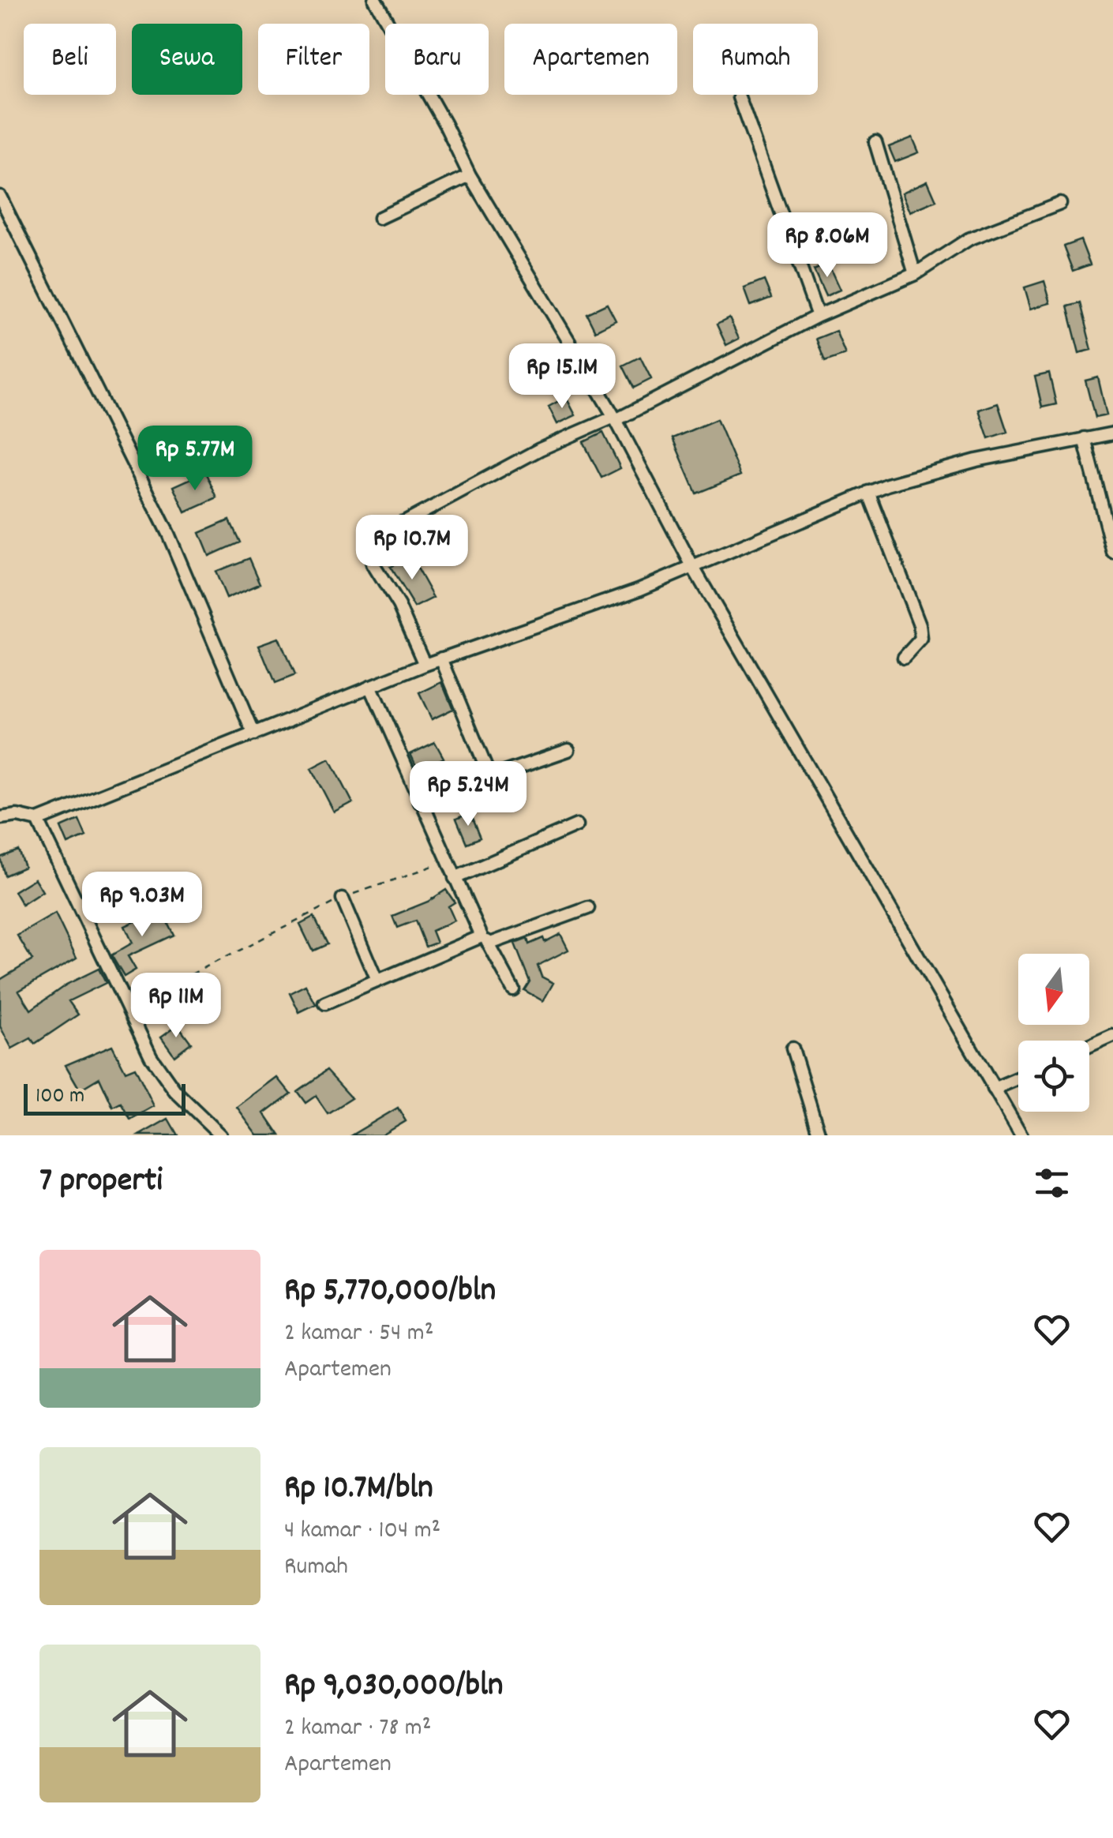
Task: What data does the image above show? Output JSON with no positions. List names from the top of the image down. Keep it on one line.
{"scale_bar":"100 m","north":"bottom","page":{"chip":["Beli","Sewa","Filter","Baru","Apartemen","Rumah"],"price":["Rp 8.06M","Rp 15.1M","Rp 5.77M","Rp 10.7M","Rp 5.24M","Rp 9.03M","Rp 11M"],"scale":"100 m","heading":"7 properti","list":[{"name":"Rp 5,770,000/bln","note":"2 kamar · 54 m² · Apartemen"},{"name":"Rp 10.7M/bln","note":"4 kamar · 104 m² · Rumah"},{"name":"Rp 9,030,000/bln","note":"2 kamar · 78 m² · Apartemen"}]}}
